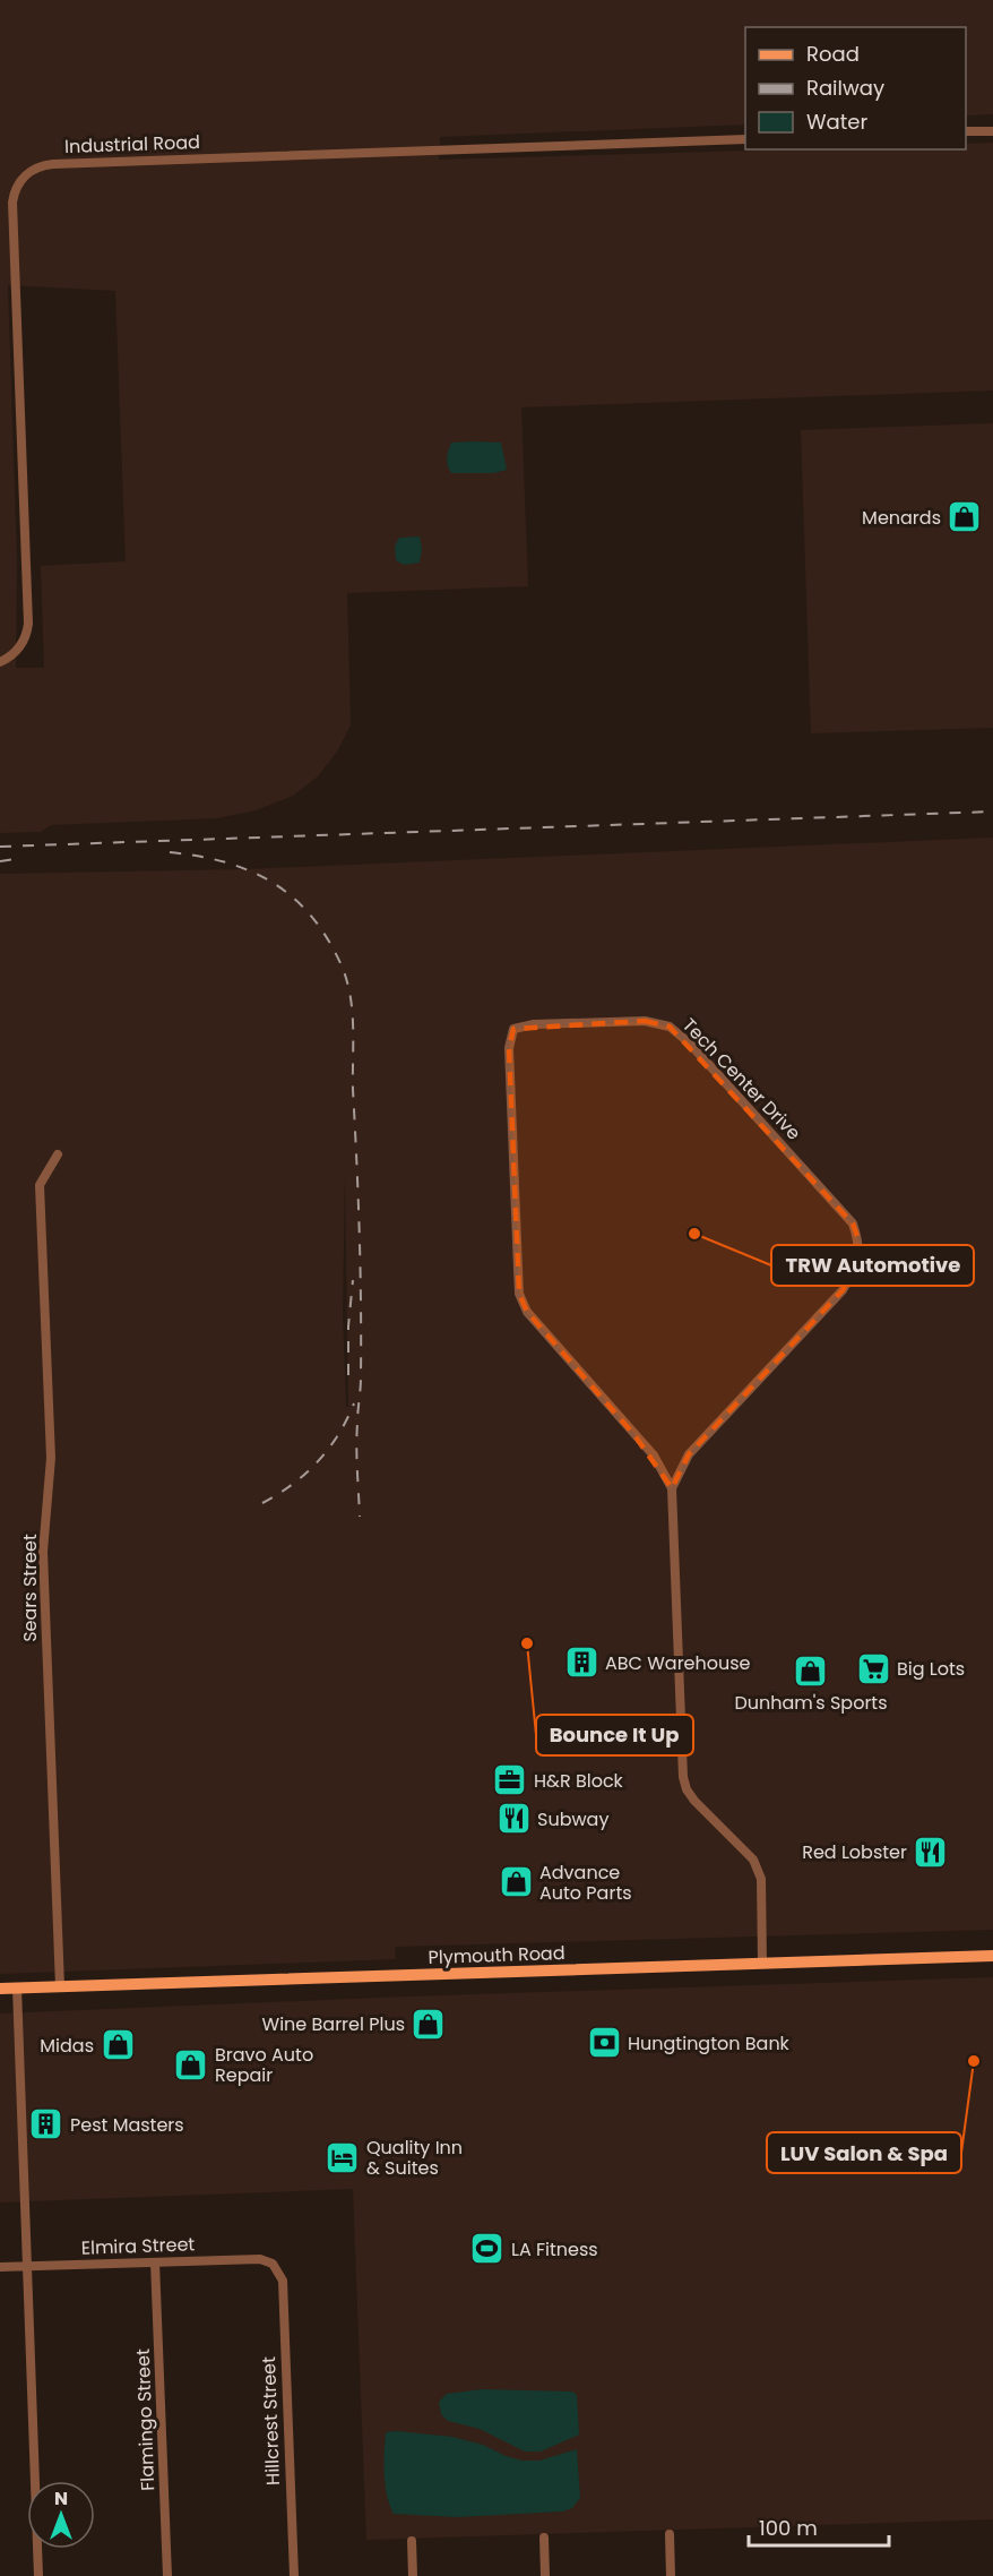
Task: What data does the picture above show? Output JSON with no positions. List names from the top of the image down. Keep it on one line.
{"streets":{"main road":["Plymouth Road"],"street":["Industrial Road","Tech Center Drive","Sears Street","Elmira Street","Flamingo Street","Hillcrest Street"]},"crossings":[["Tech Center Drive","Plymouth Road"],["Sears Street","Plymouth Road"],["Elmira Street","Flamingo Street"],["Elmira Street","Hillcrest Street"]],"places":{"shop":["Menards","Dunham's Sports","Advance Auto Parts","Wine Barrel Plus","Midas","Bravo Auto Repair"],"other":["TRW Automotive","Bounce It Up","LUV Salon & Spa"],"building":["ABC Warehouse","Pest Masters"],"supermarket":["Big Lots"],"office":["H&R Block"],"restaurant":["Subway","Red Lobster"],"bank":["Hungtington Bank"],"hotel":["Quality Inn & Suites"],"sports":["LA Fitness"]},"legend":["Road","Railway","Water"],"scale_bar":"100 m","north":"top"}
